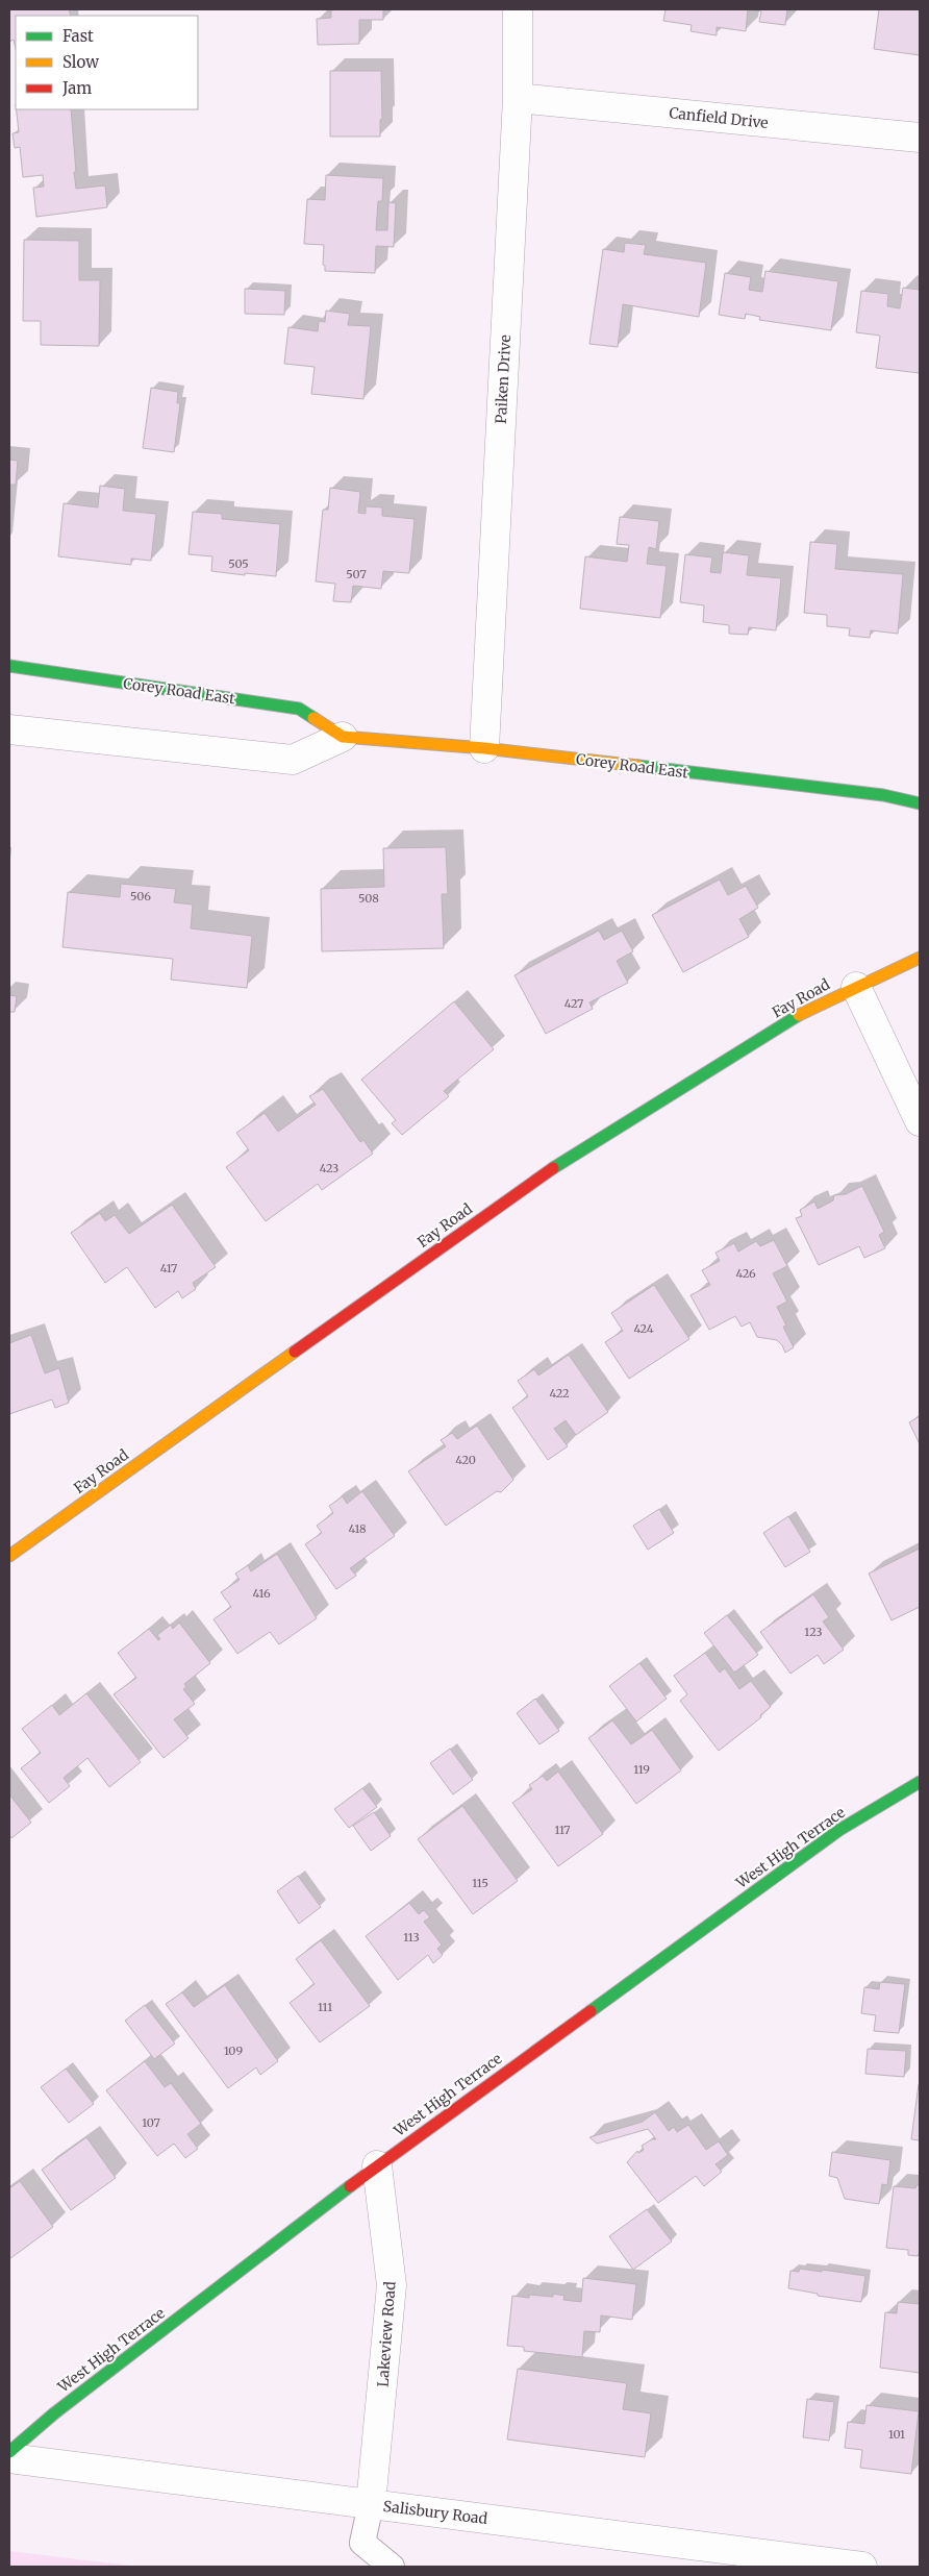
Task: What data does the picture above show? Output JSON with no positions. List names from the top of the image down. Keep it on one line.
{"streets":{"street":["Canfield Drive","Paiken Drive","Corey Road East","Fay Road","West High Terrace","Lakeview Road","Salisbury Road"]},"crossings":[["Canfield Drive","Paiken Drive"],["Paiken Drive","Corey Road East"],["West High Terrace","Lakeview Road"],["Lakeview Road","Salisbury Road"]],"house_numbers":["505","507","506","508","427","423","417","426","424","422","420","418","416","123","119","117","115","113","111","109","107","101"],"legend":["Fast","Slow","Jam"]}
